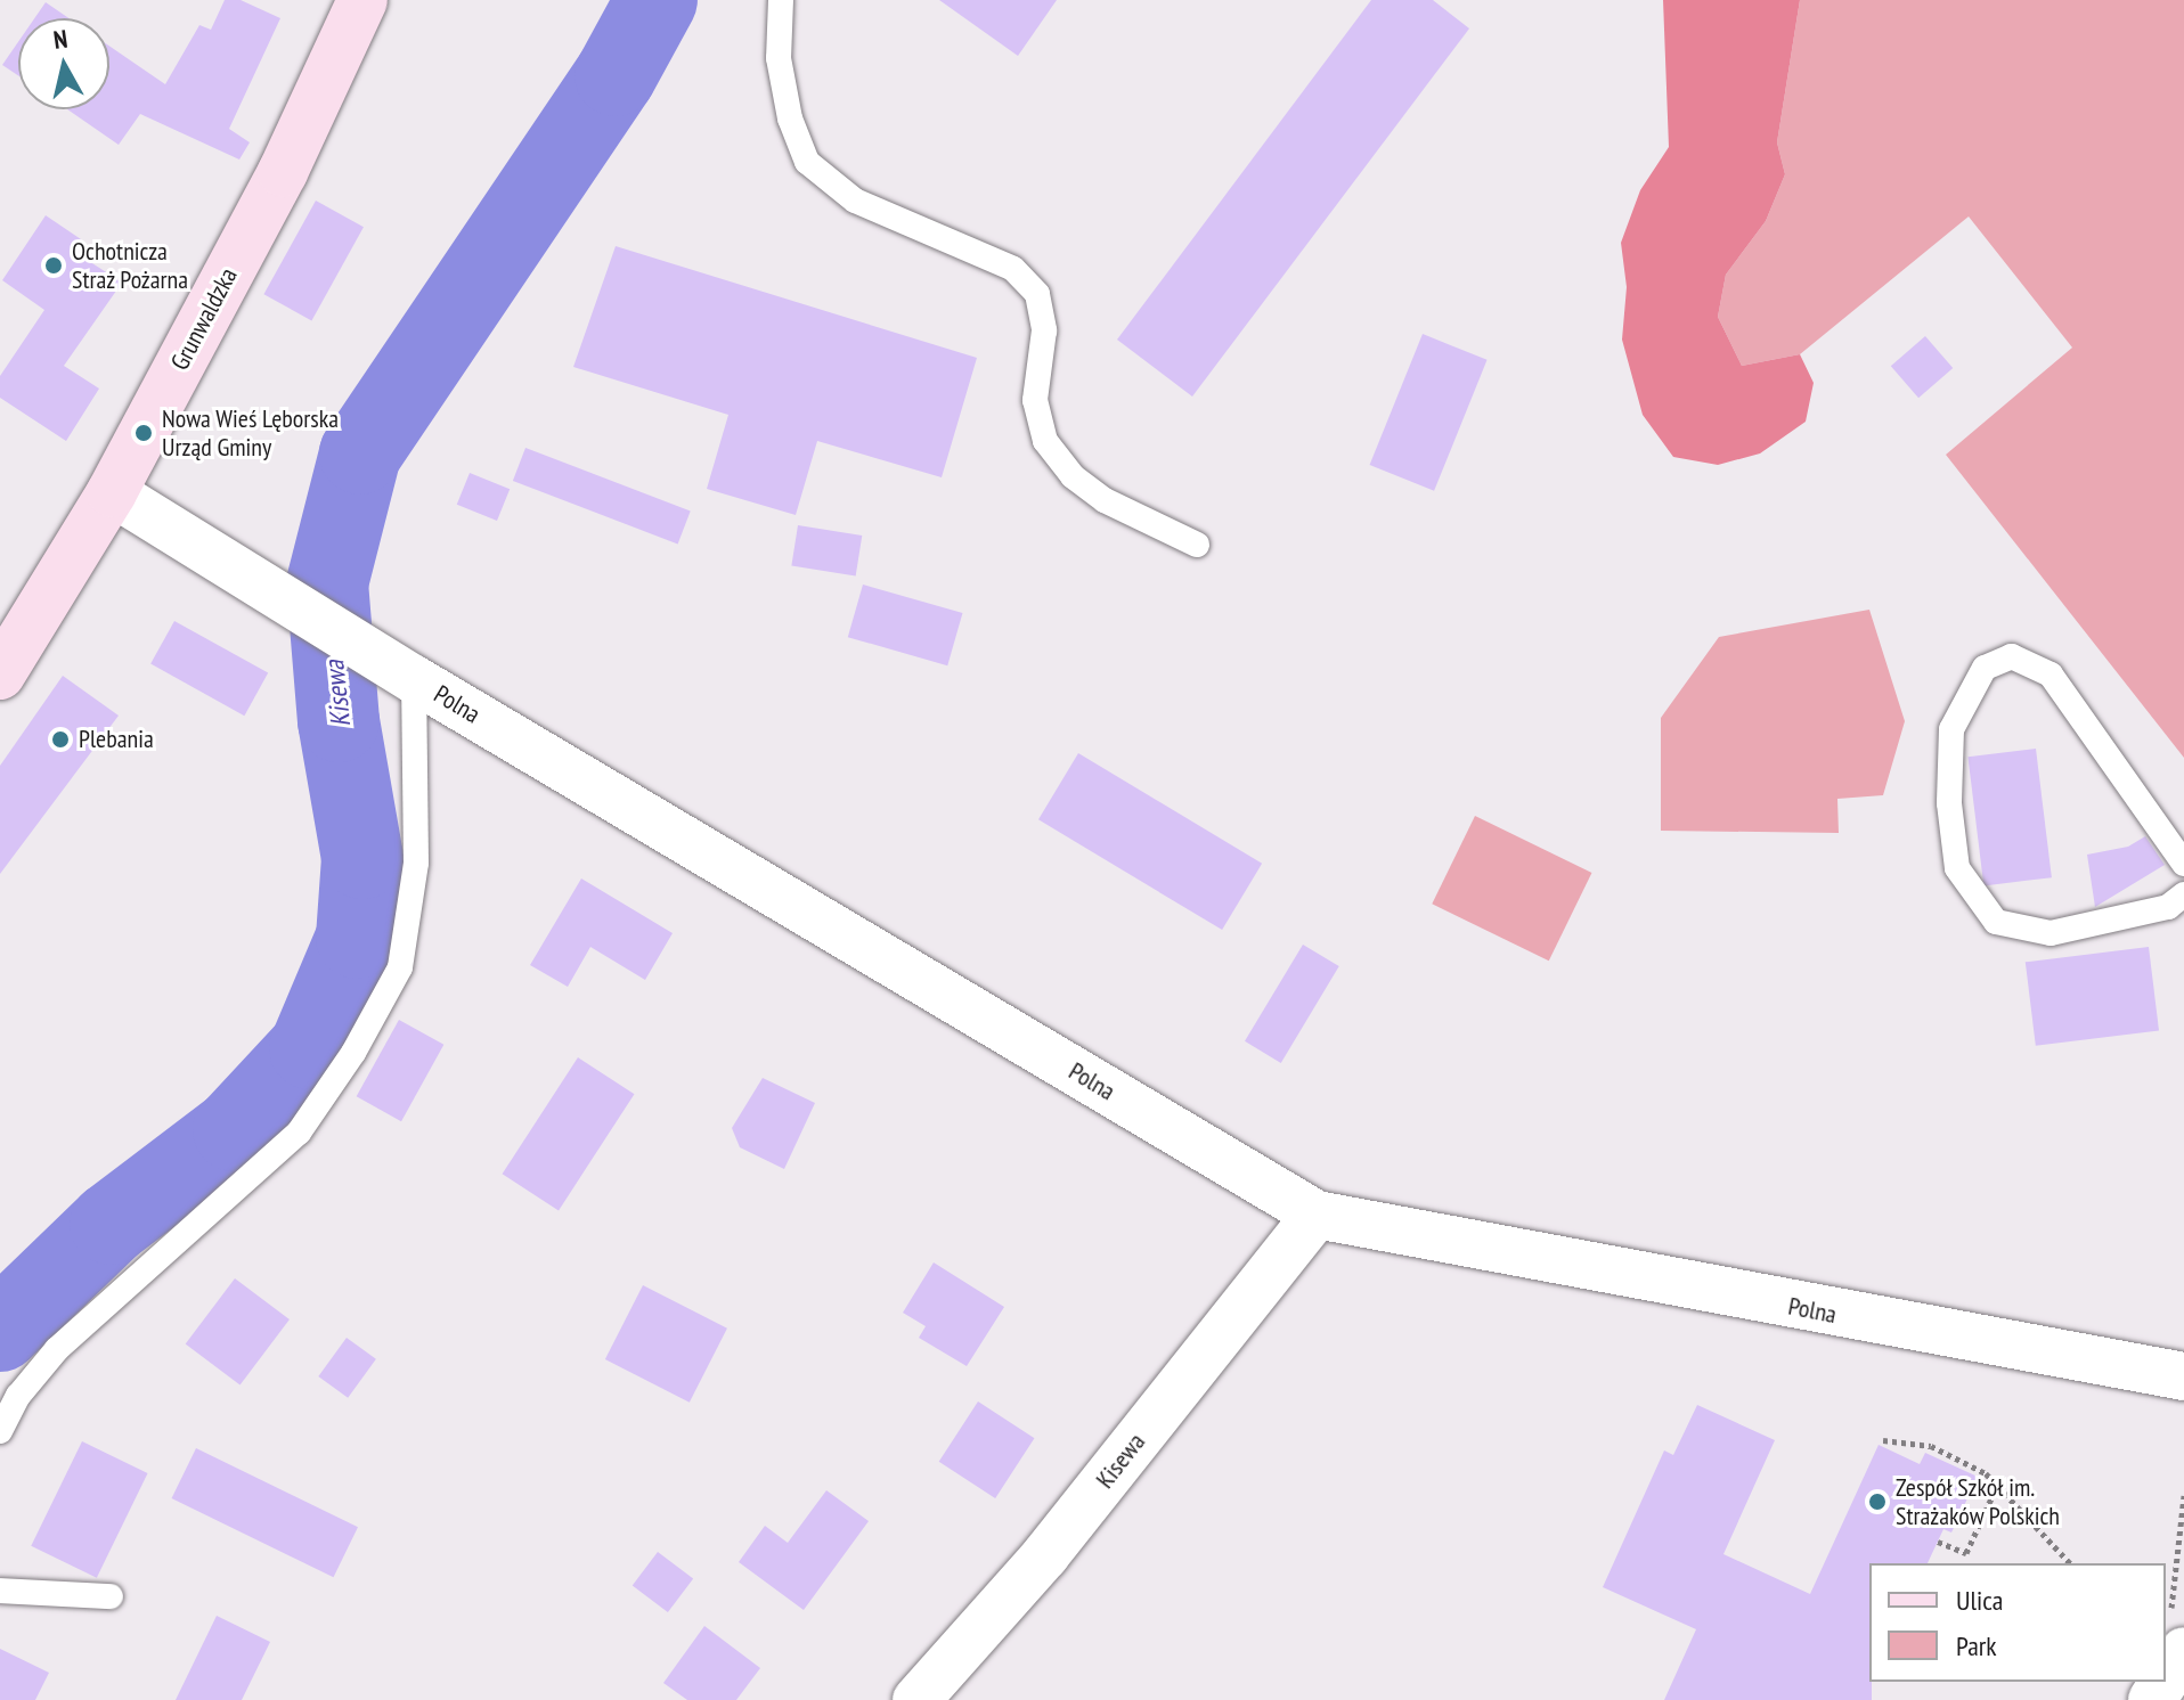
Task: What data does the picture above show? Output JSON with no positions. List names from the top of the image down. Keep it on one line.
{"streets":{"main road":["Grunwaldzka"],"street":["Polna","Kisewa"]},"crossings":[["Grunwaldzka","Polna"],["Polna","Kisewa"]],"water":["Kisewa"],"places":["Ochotnicza Straż Pożarna","Nowa Wieś Lęborska Urząd Gminy","Plebania","Zespół Szkół im. Strażaków Polskich"],"legend":["Ulica","Park"],"north":"top"}
